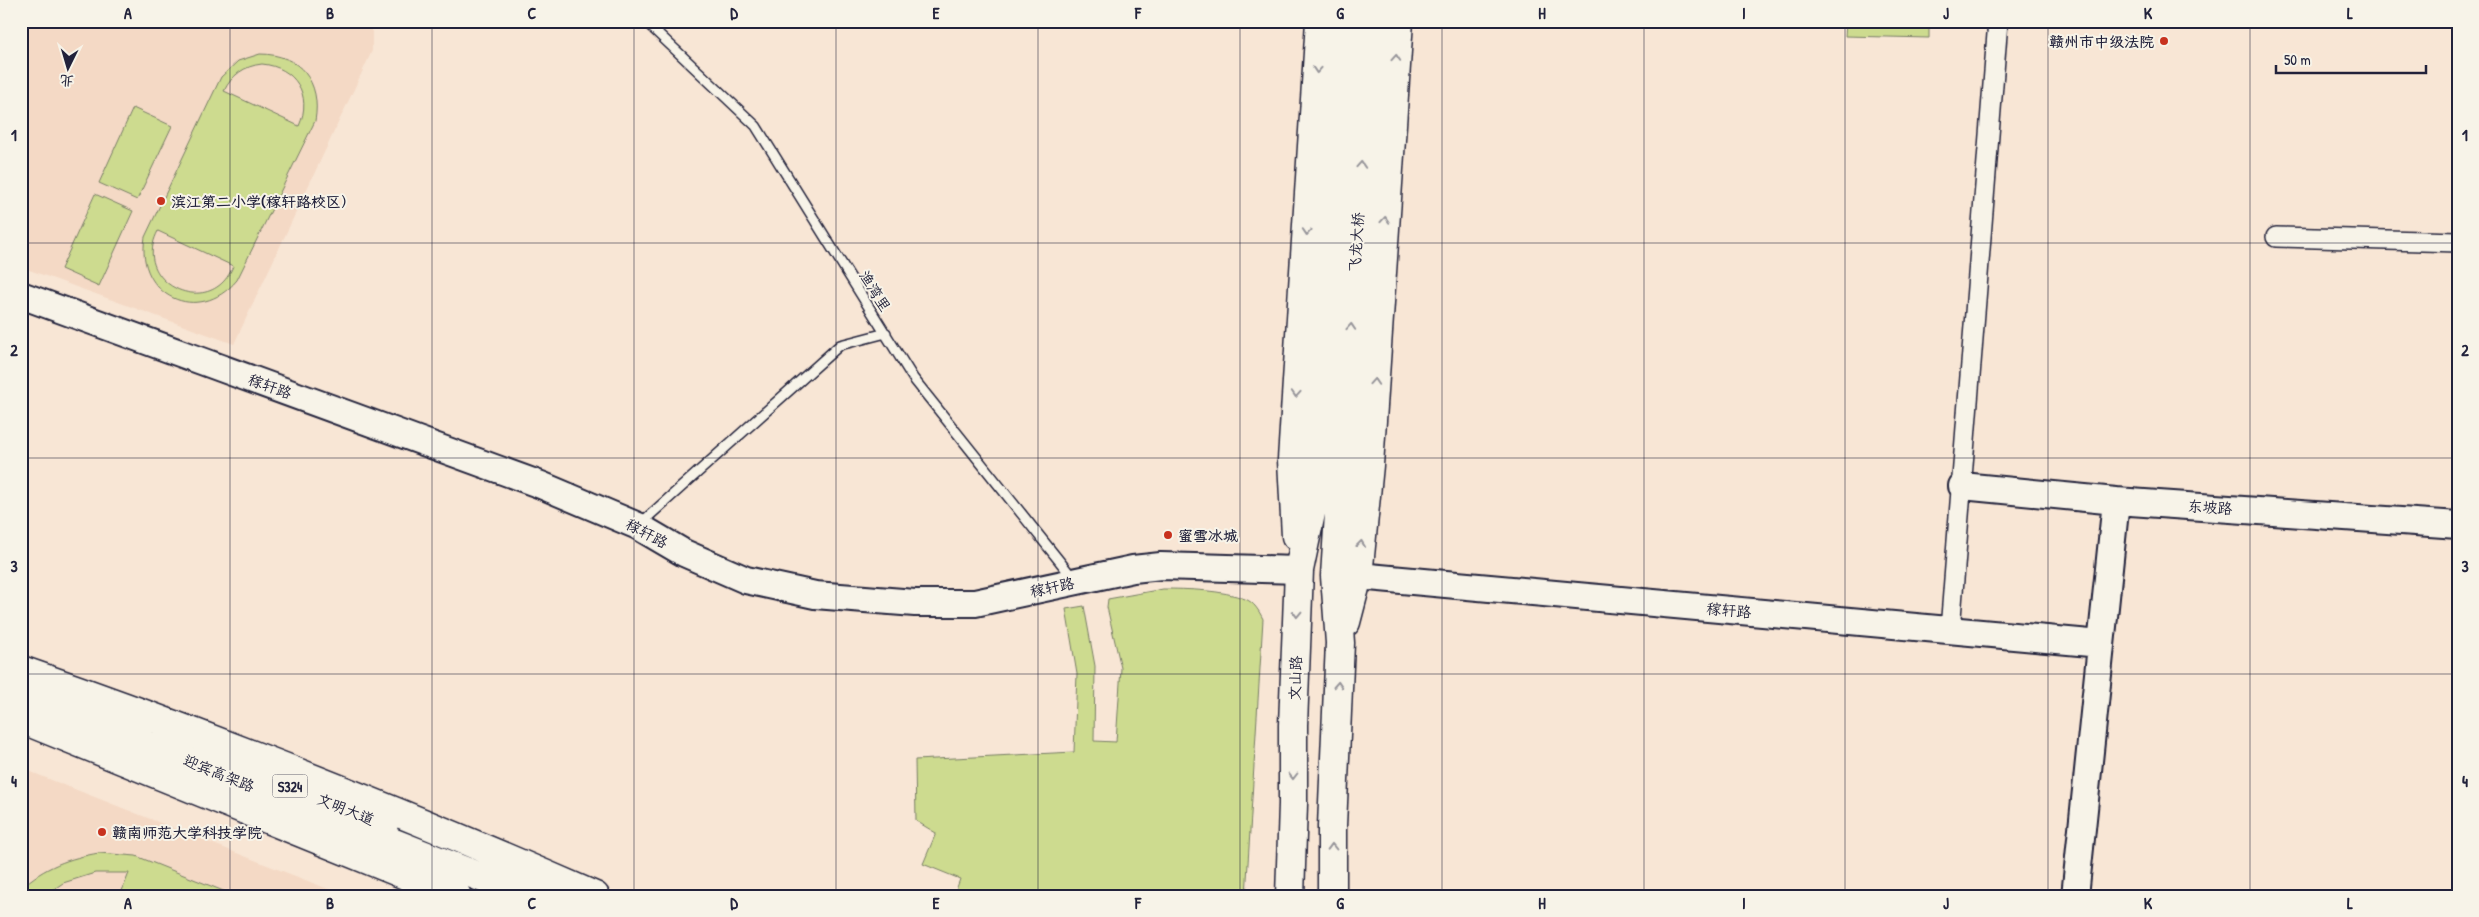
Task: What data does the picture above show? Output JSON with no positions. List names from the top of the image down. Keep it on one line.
{"streets":{"main road":["飞龙大桥","文山路","迎宾高架路","S324","文明大道"],"street":["稼轩路","东坡路"],"lane":["渔湾里"]},"crossings":[["飞龙大桥","文山路"],["渔湾里","稼轩路"],["稼轩路","文山路"]],"places":["赣州市中级法院","滨江第二小学(稼轩路校区）","蜜雪冰城","赣南师范大学科技学院"],"scale_bar":"50 m","north":"bottom","grid":{"columns":["A","B","C","D","E","F","G","H","I","J","K","L"],"rows":["1","2","3","4"]}}
